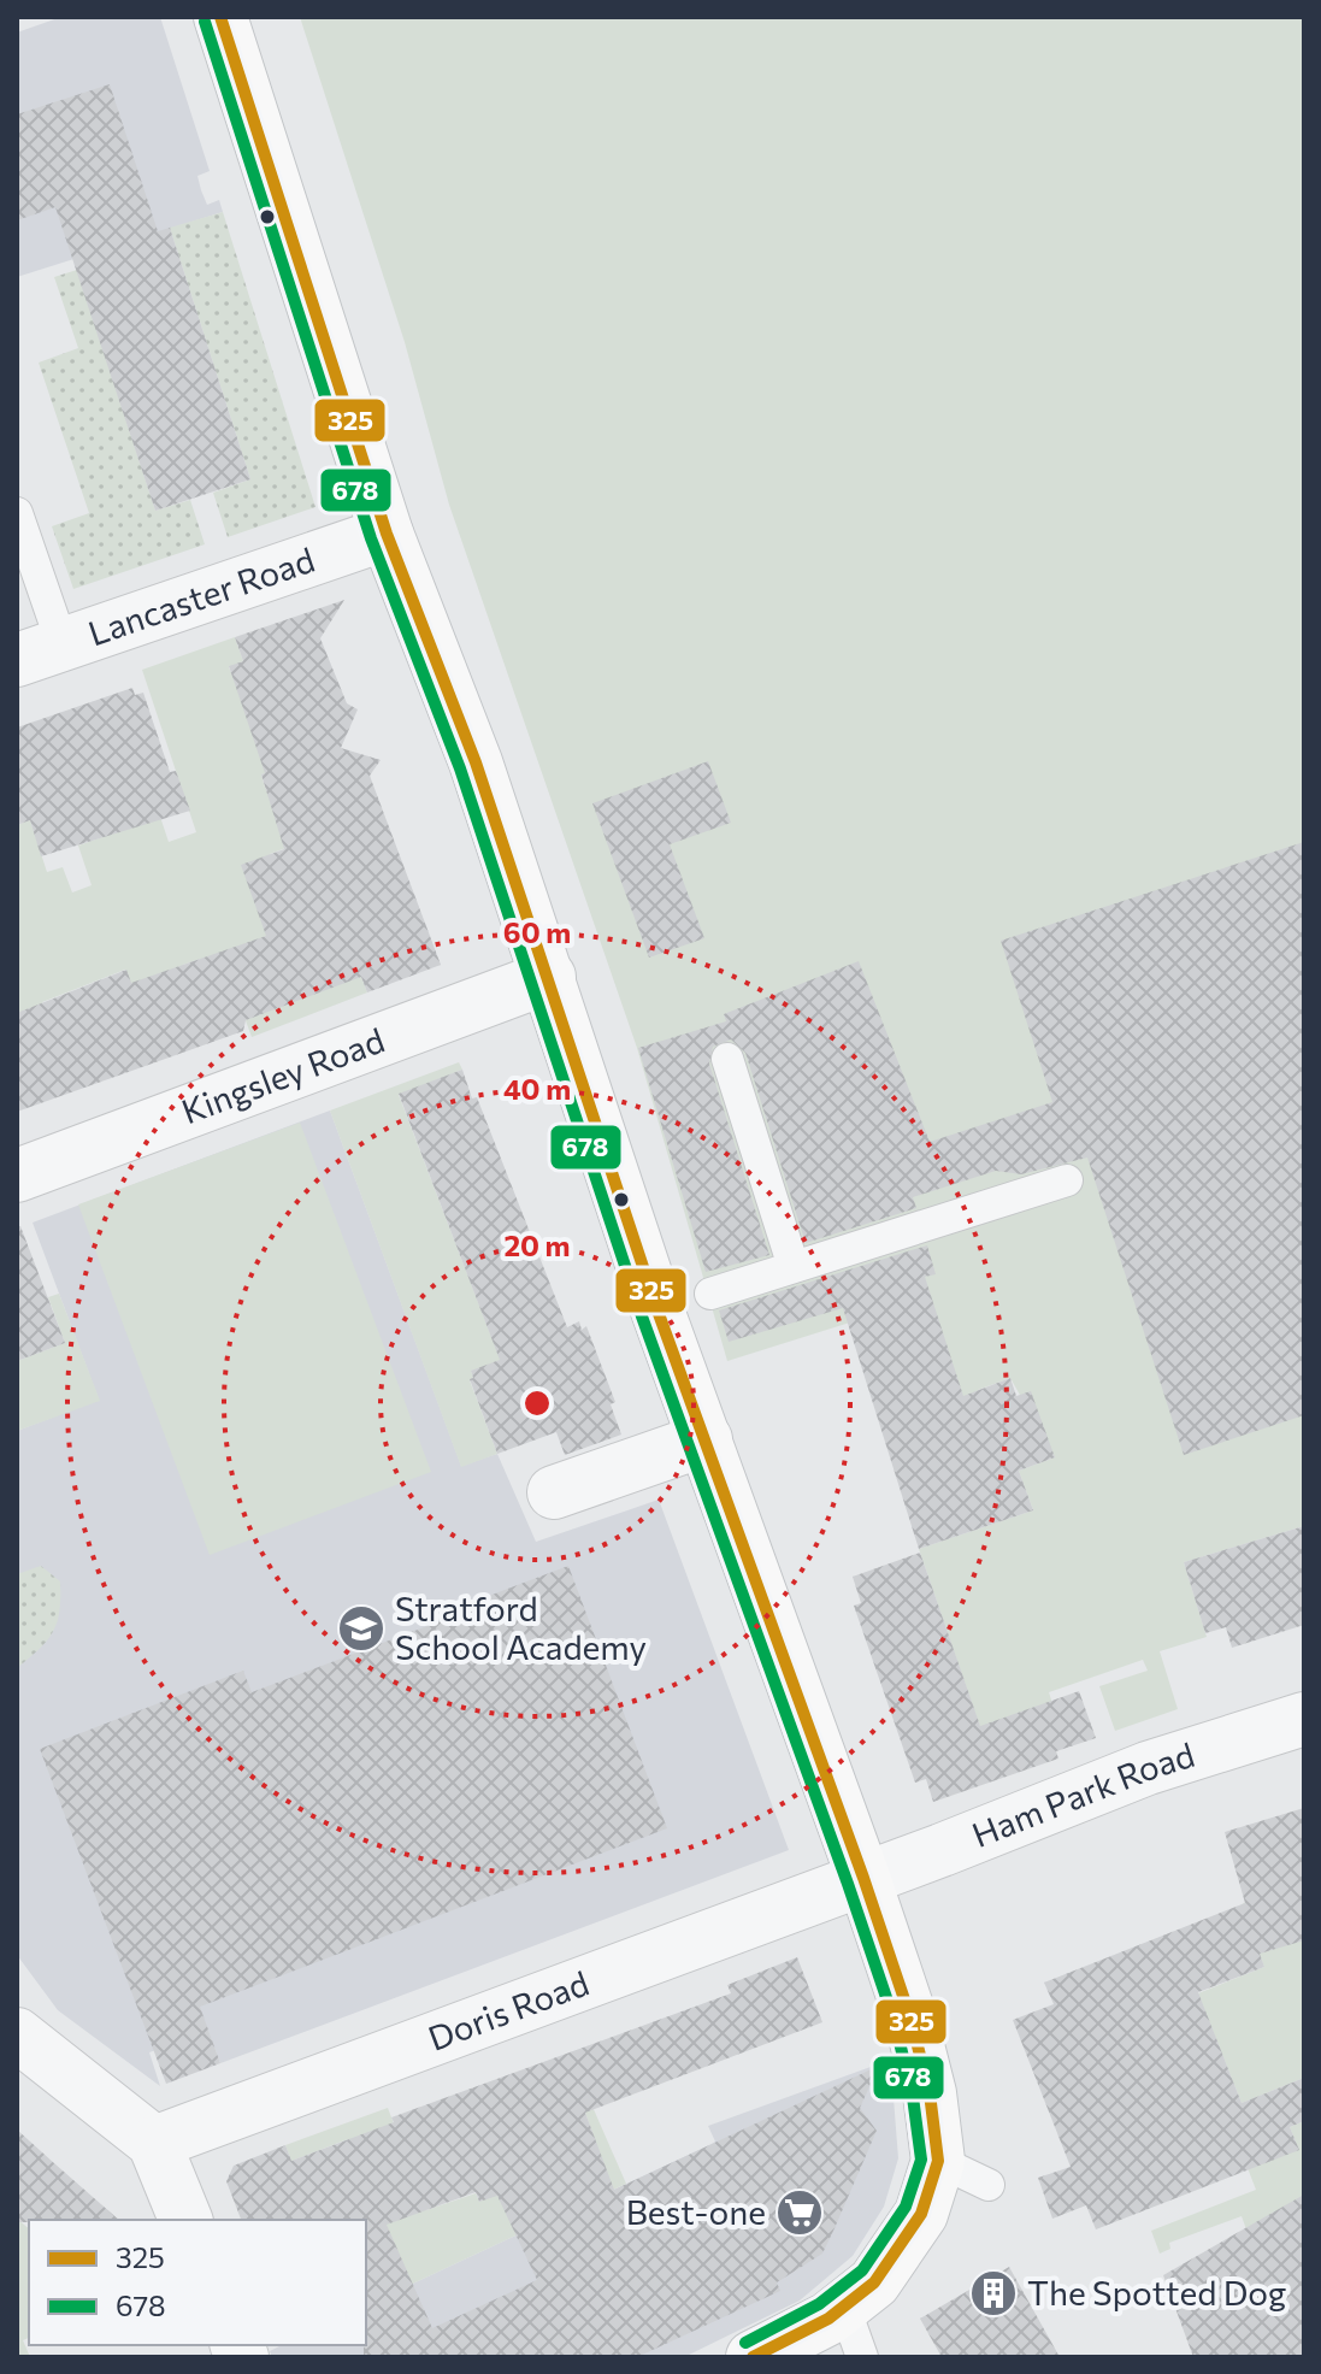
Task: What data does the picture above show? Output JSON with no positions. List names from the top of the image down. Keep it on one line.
{"streets":{"street":["Lancaster Road","Kingsley Road","Ham Park Road","Doris Road"]},"crossings":[["Ham Park Road","Doris Road"]],"places":{"school or university":["Stratford School Academy"],"supermarket":["Best-one"],"building":["The Spotted Dog"]},"lines":["transit line 325","transit line 678"],"legend":["325","678"],"rings":["60 m","40 m","20 m"]}
